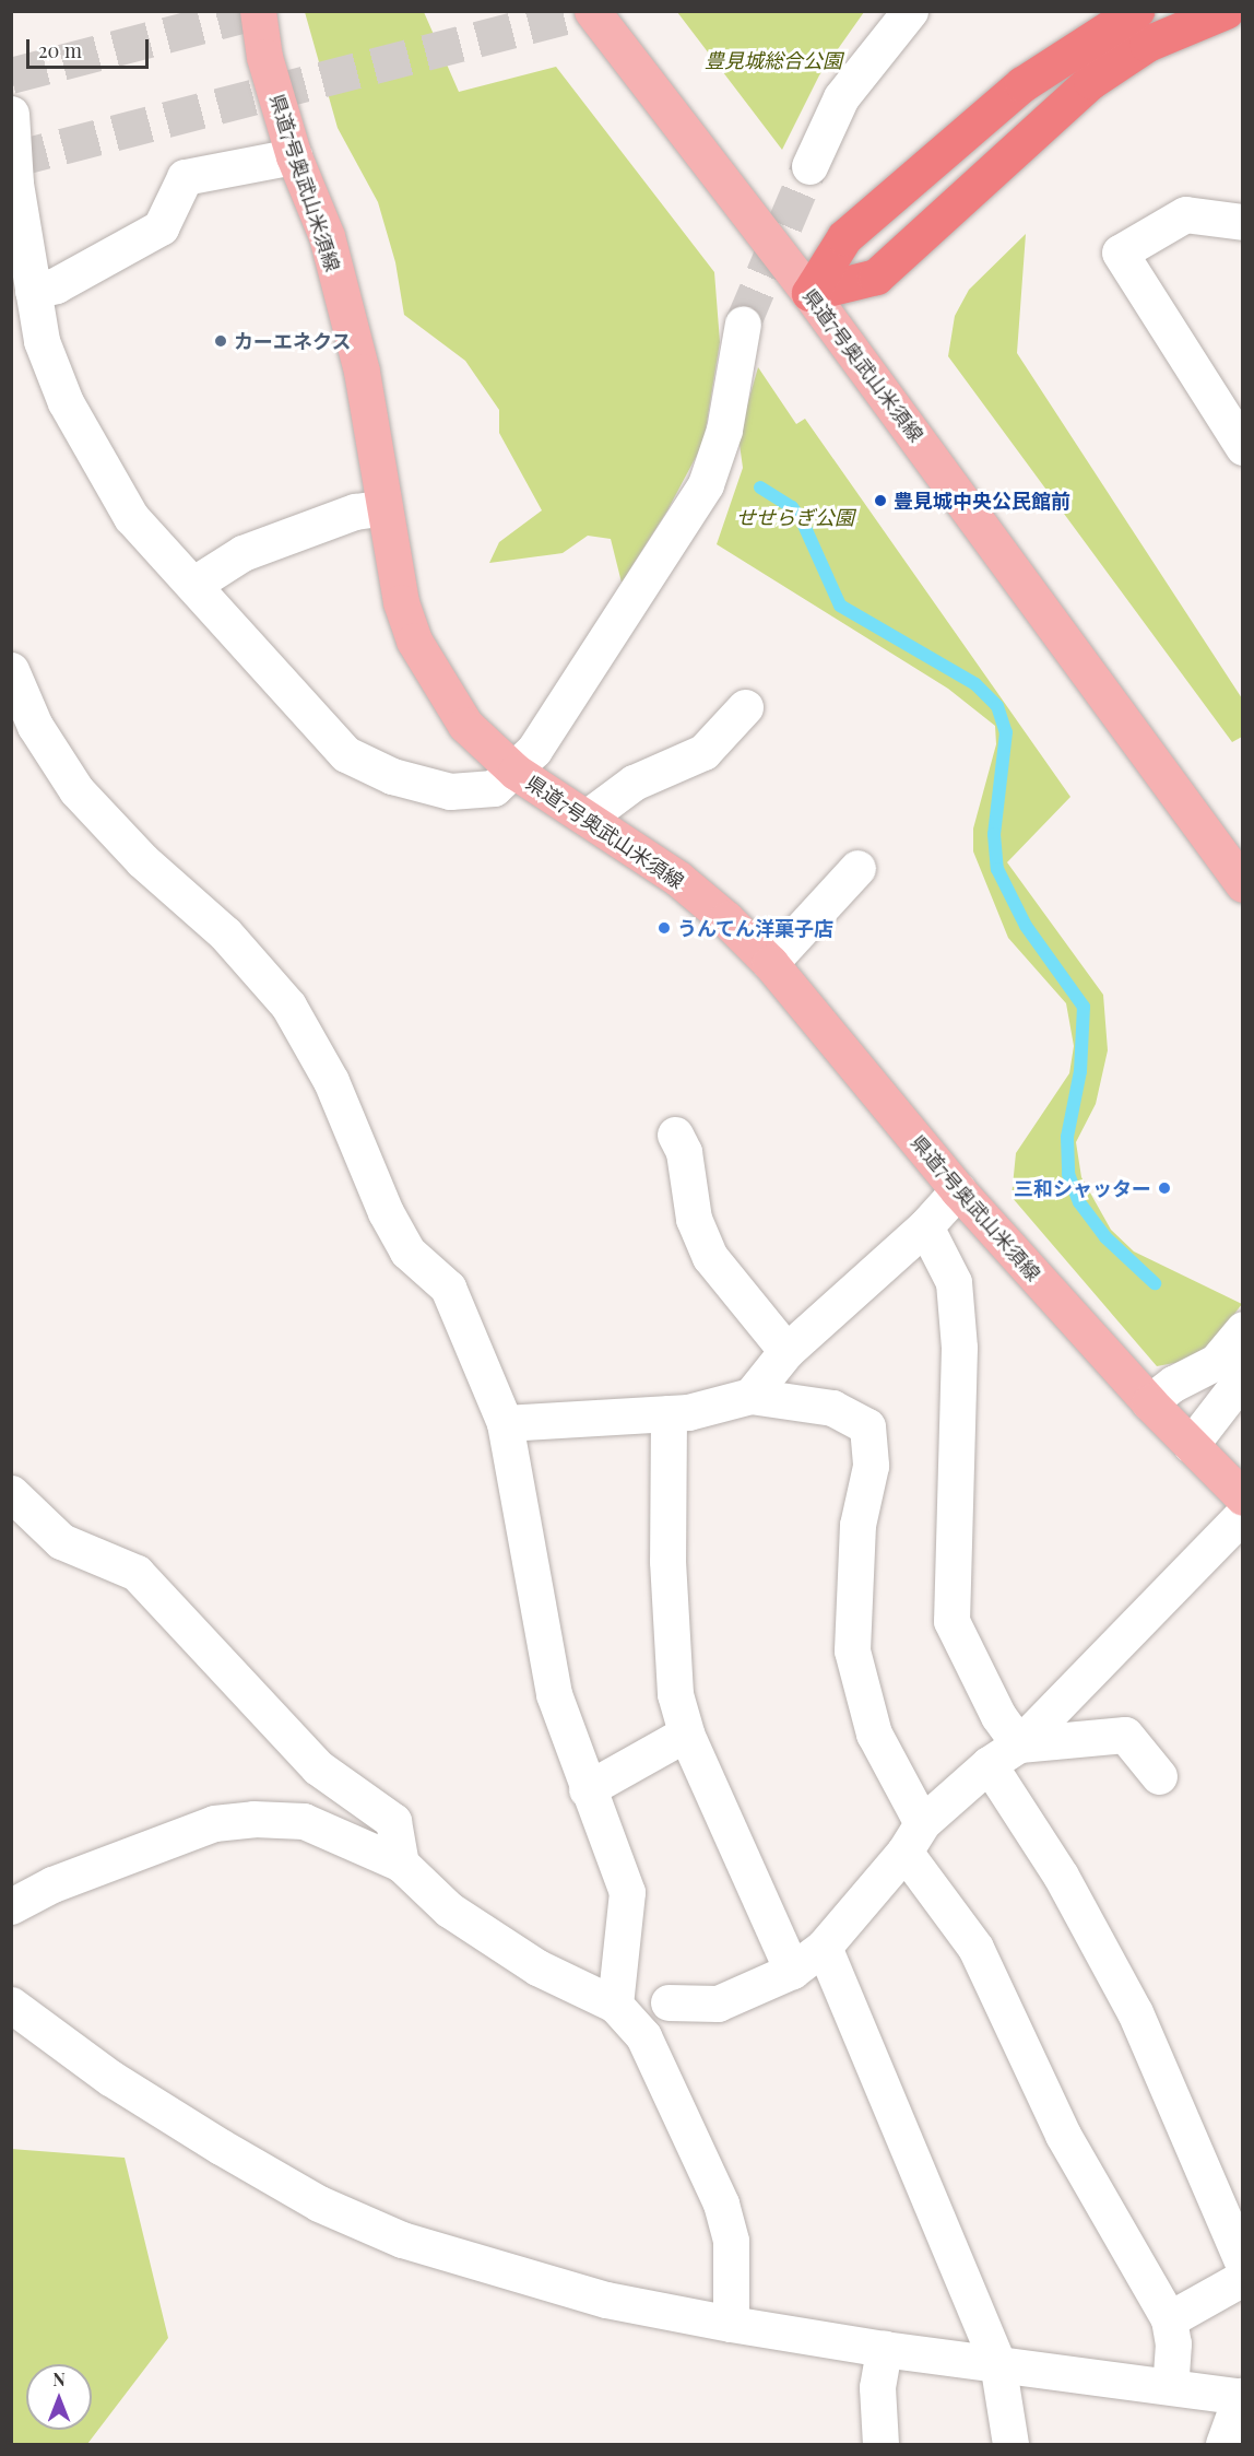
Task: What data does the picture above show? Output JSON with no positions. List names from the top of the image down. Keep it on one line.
{"streets":{"main road":["県道7号奥武山米須線"]},"parks":["豊見城総合公園","せせらぎ公園"],"places":["カーエネクス","豊見城中央公民館前","うんてん洋菓子店","三和シャッター"],"scale_bar":"20 m","north":"top"}
